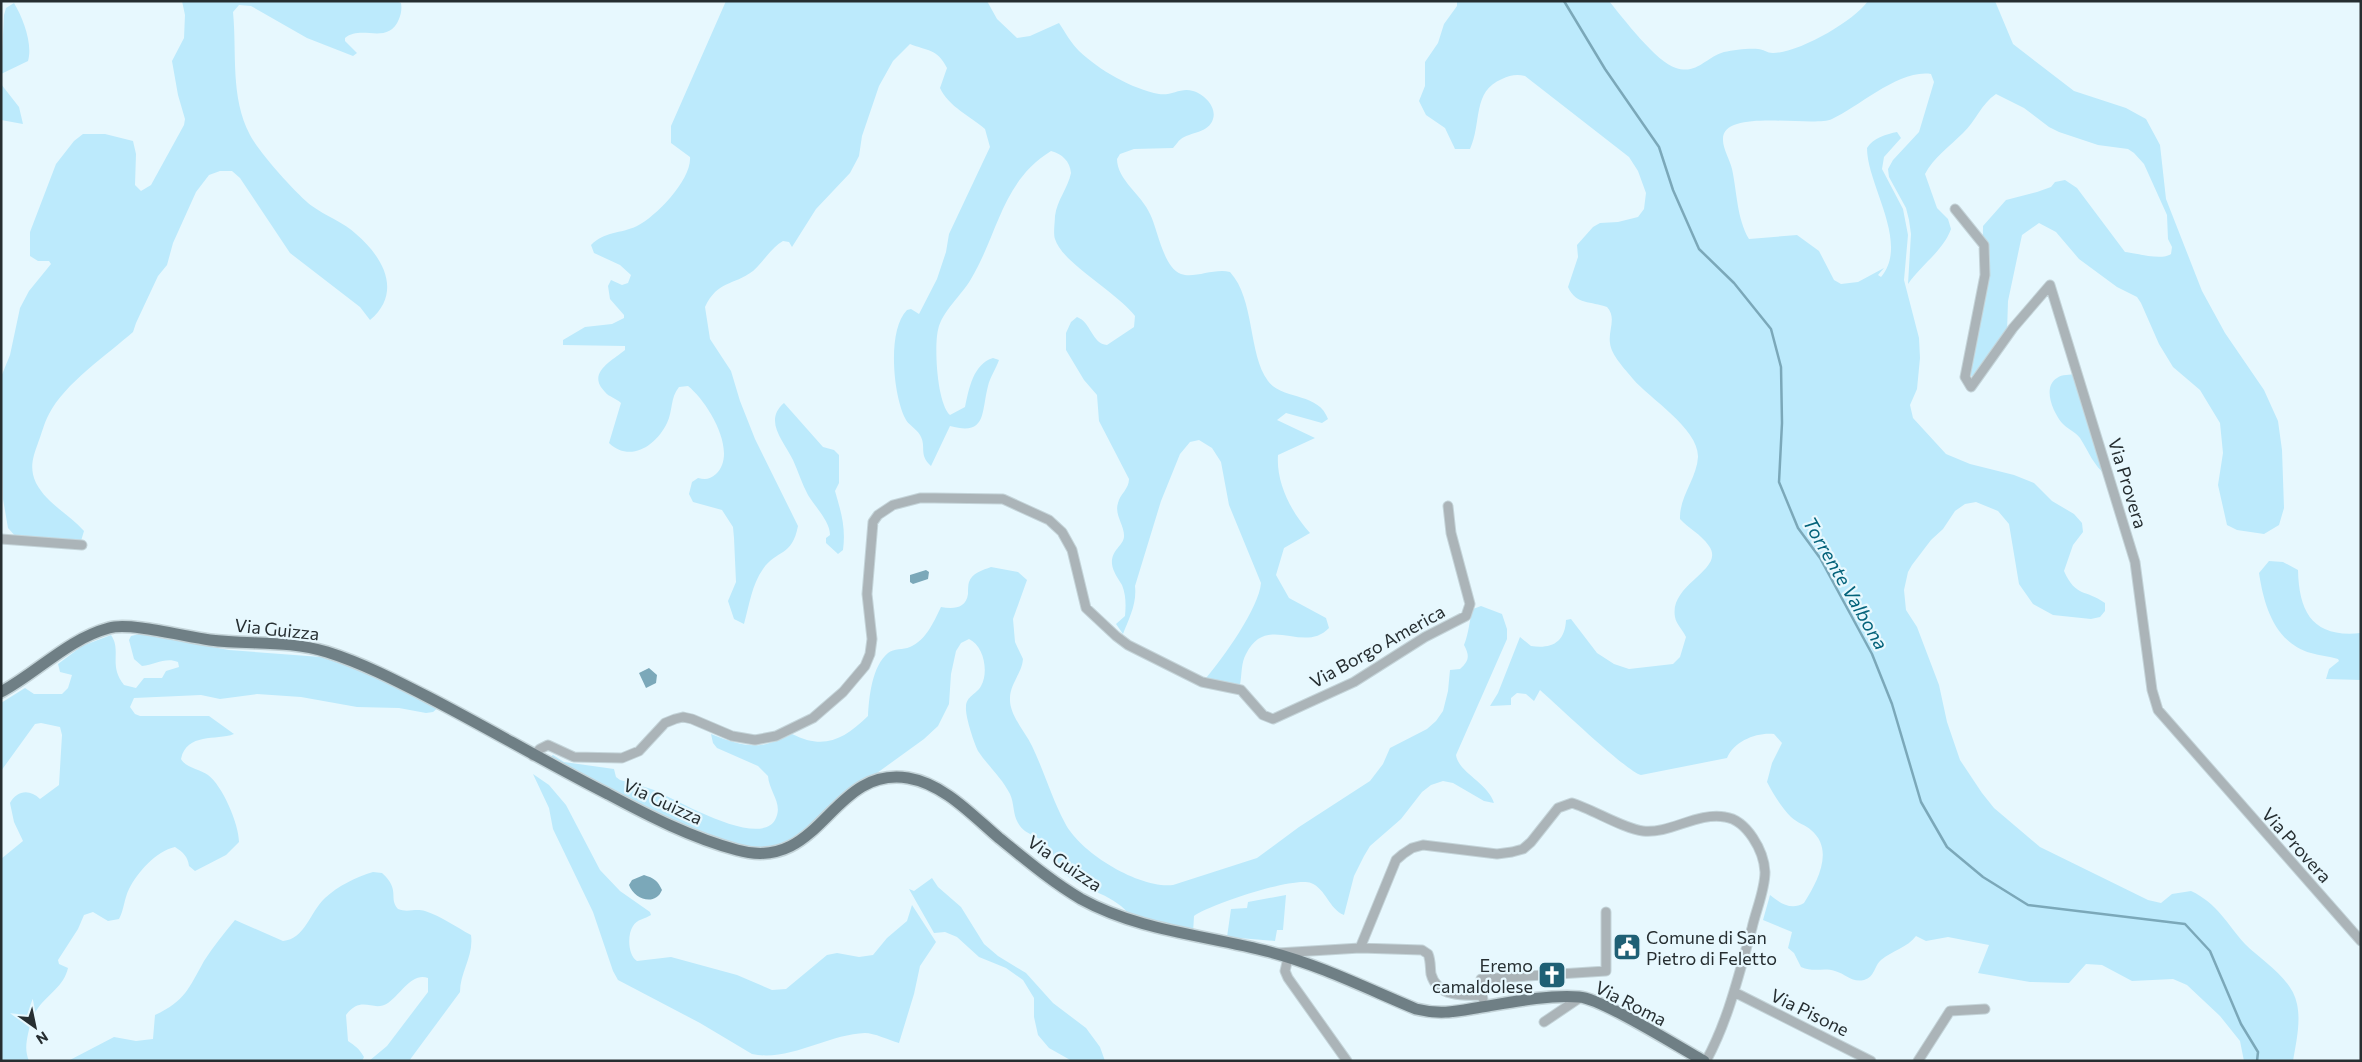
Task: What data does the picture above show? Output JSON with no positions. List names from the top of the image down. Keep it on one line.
{"streets":{"main road":["Via Guizza","Via Roma"],"street":["Via Provera","Via Borgo America","Via Pisone"]},"crossings":[["Via Guizza","Via Borgo America"],["Via Guizza","Via Roma"]],"water":["Torrente Valbona"],"places":{"public building":["Comune di San Pietro di Feletto"],"church":["Eremo camaldolese"]},"north":"bottom right"}
